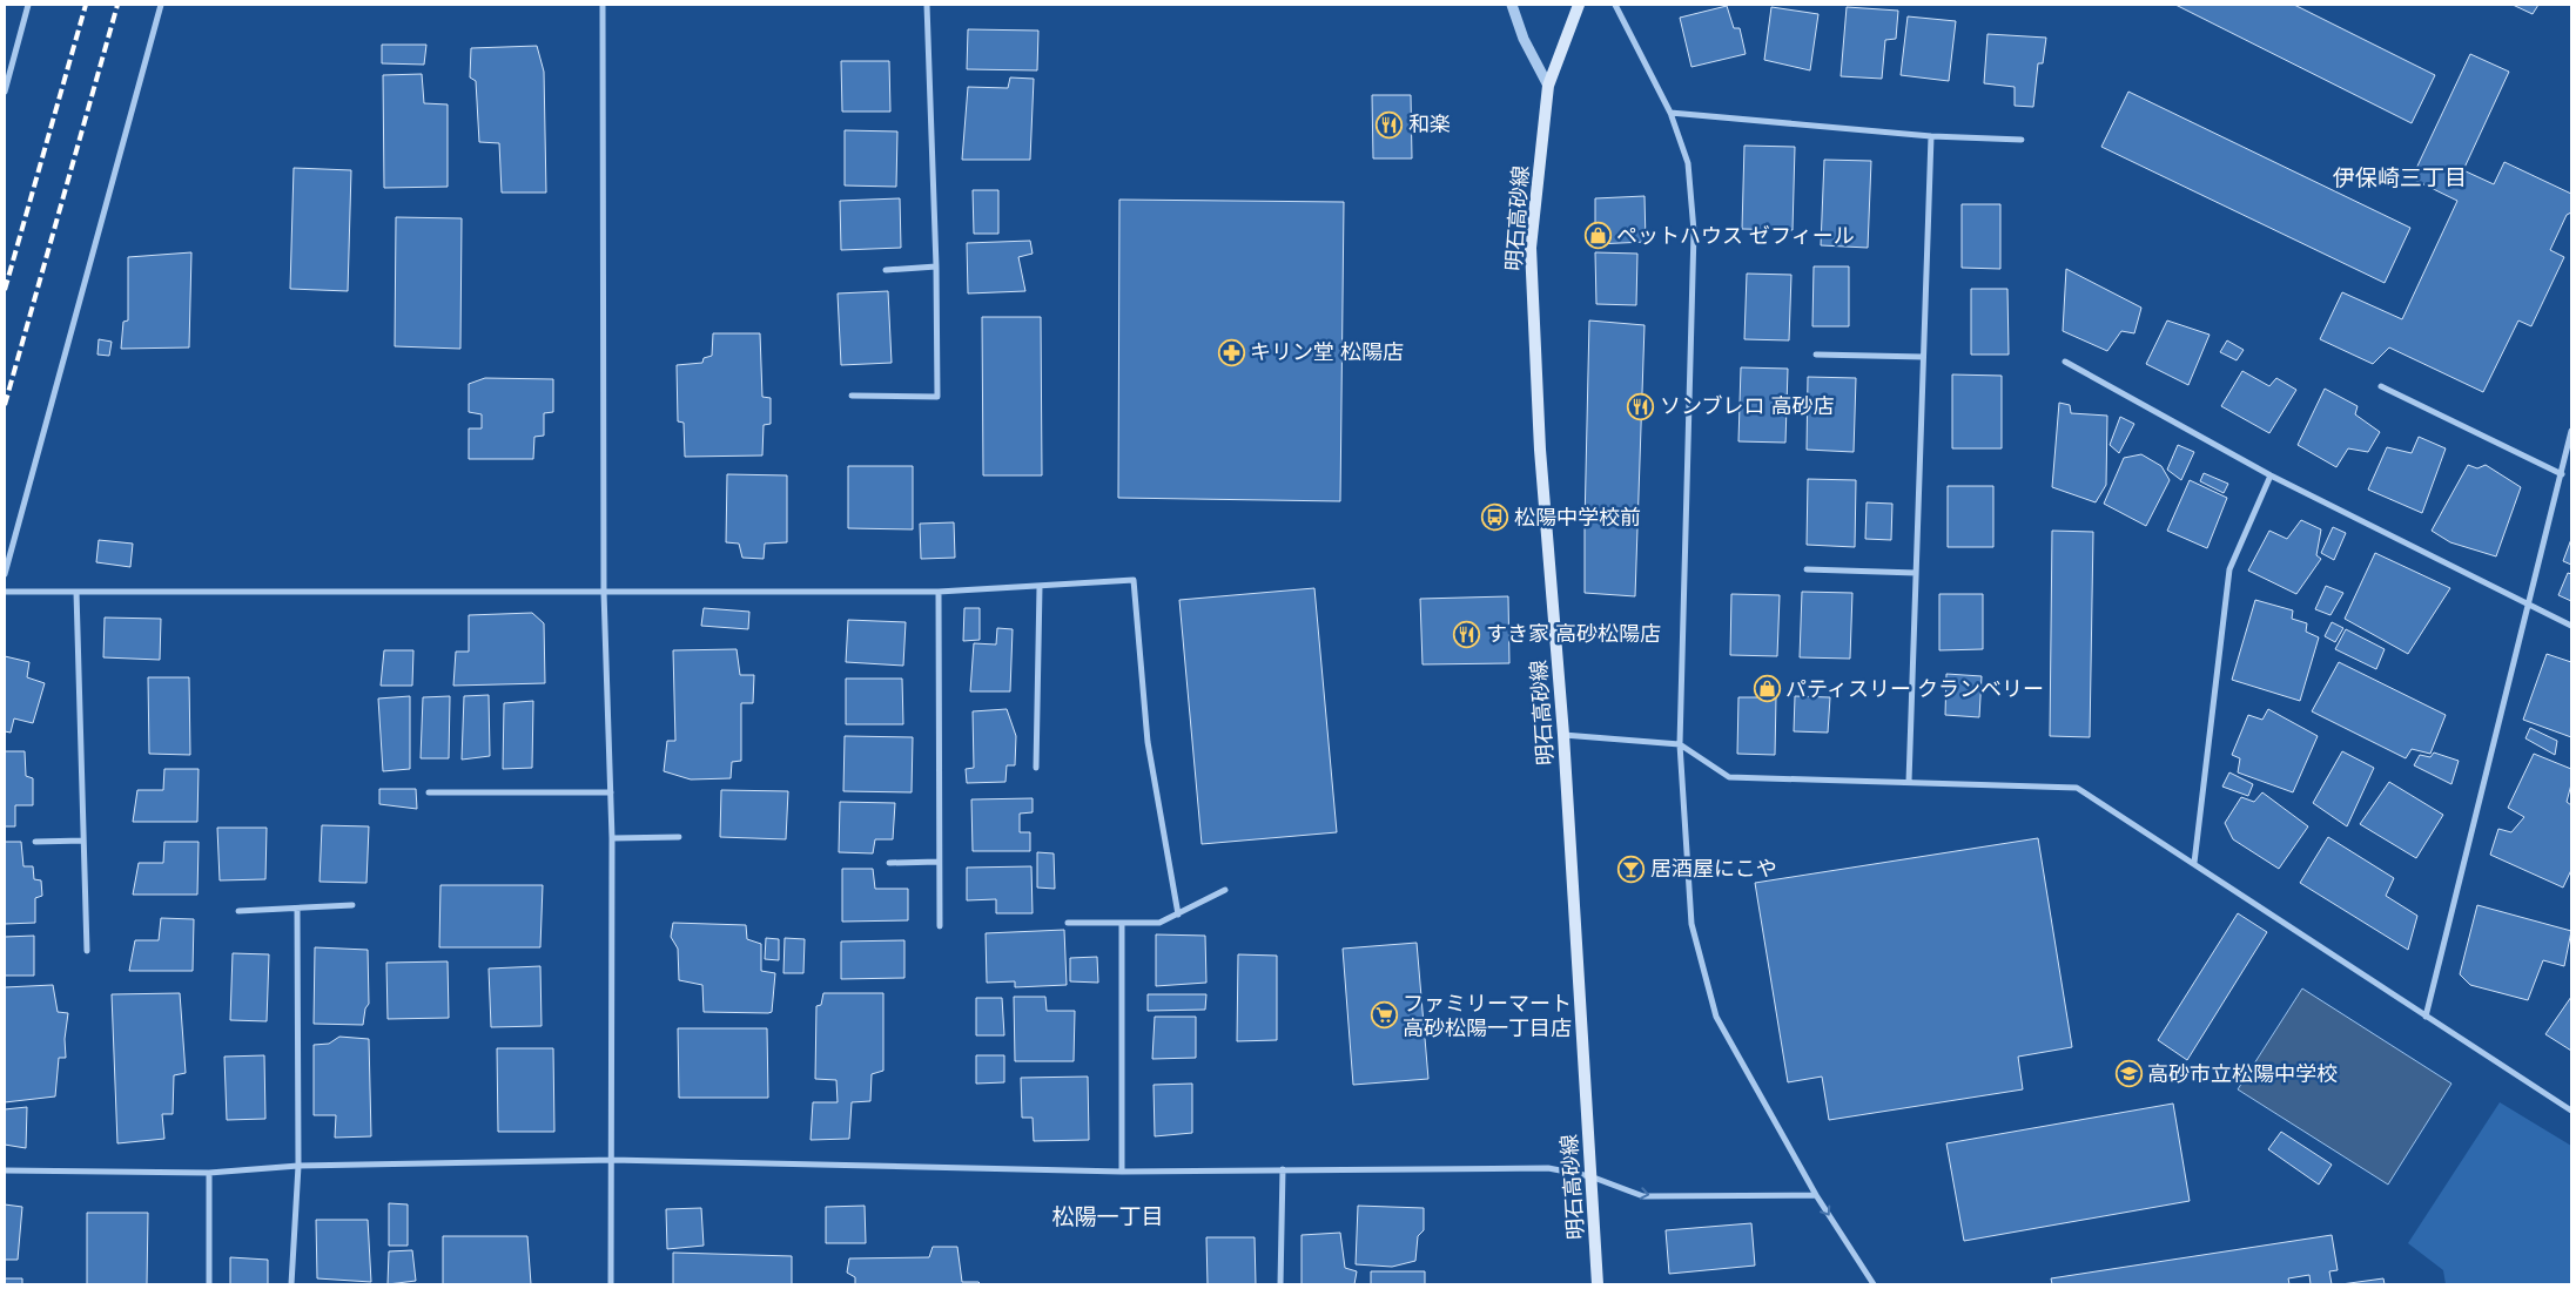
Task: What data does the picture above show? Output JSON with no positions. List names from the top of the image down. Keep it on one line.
{"streets":{"main road":["明石高砂線"]},"districts":["伊保崎三丁目","松陽一丁目"],"places":{"restaurant":["和楽","ソンブレロ 高砂店","すき家 高砂松陽店"],"shop":["ペットハウス ゼフィール","パティスリー クランベリー"],"pharmacy":["キリン堂 松陽店"],"bus stop":["松陽中学校前"],"bar":["居酒屋にこや"],"supermarket":["ファミリーマート 高砂松陽一丁目店"],"school or university":["高砂市立松陽中学校"]}}
